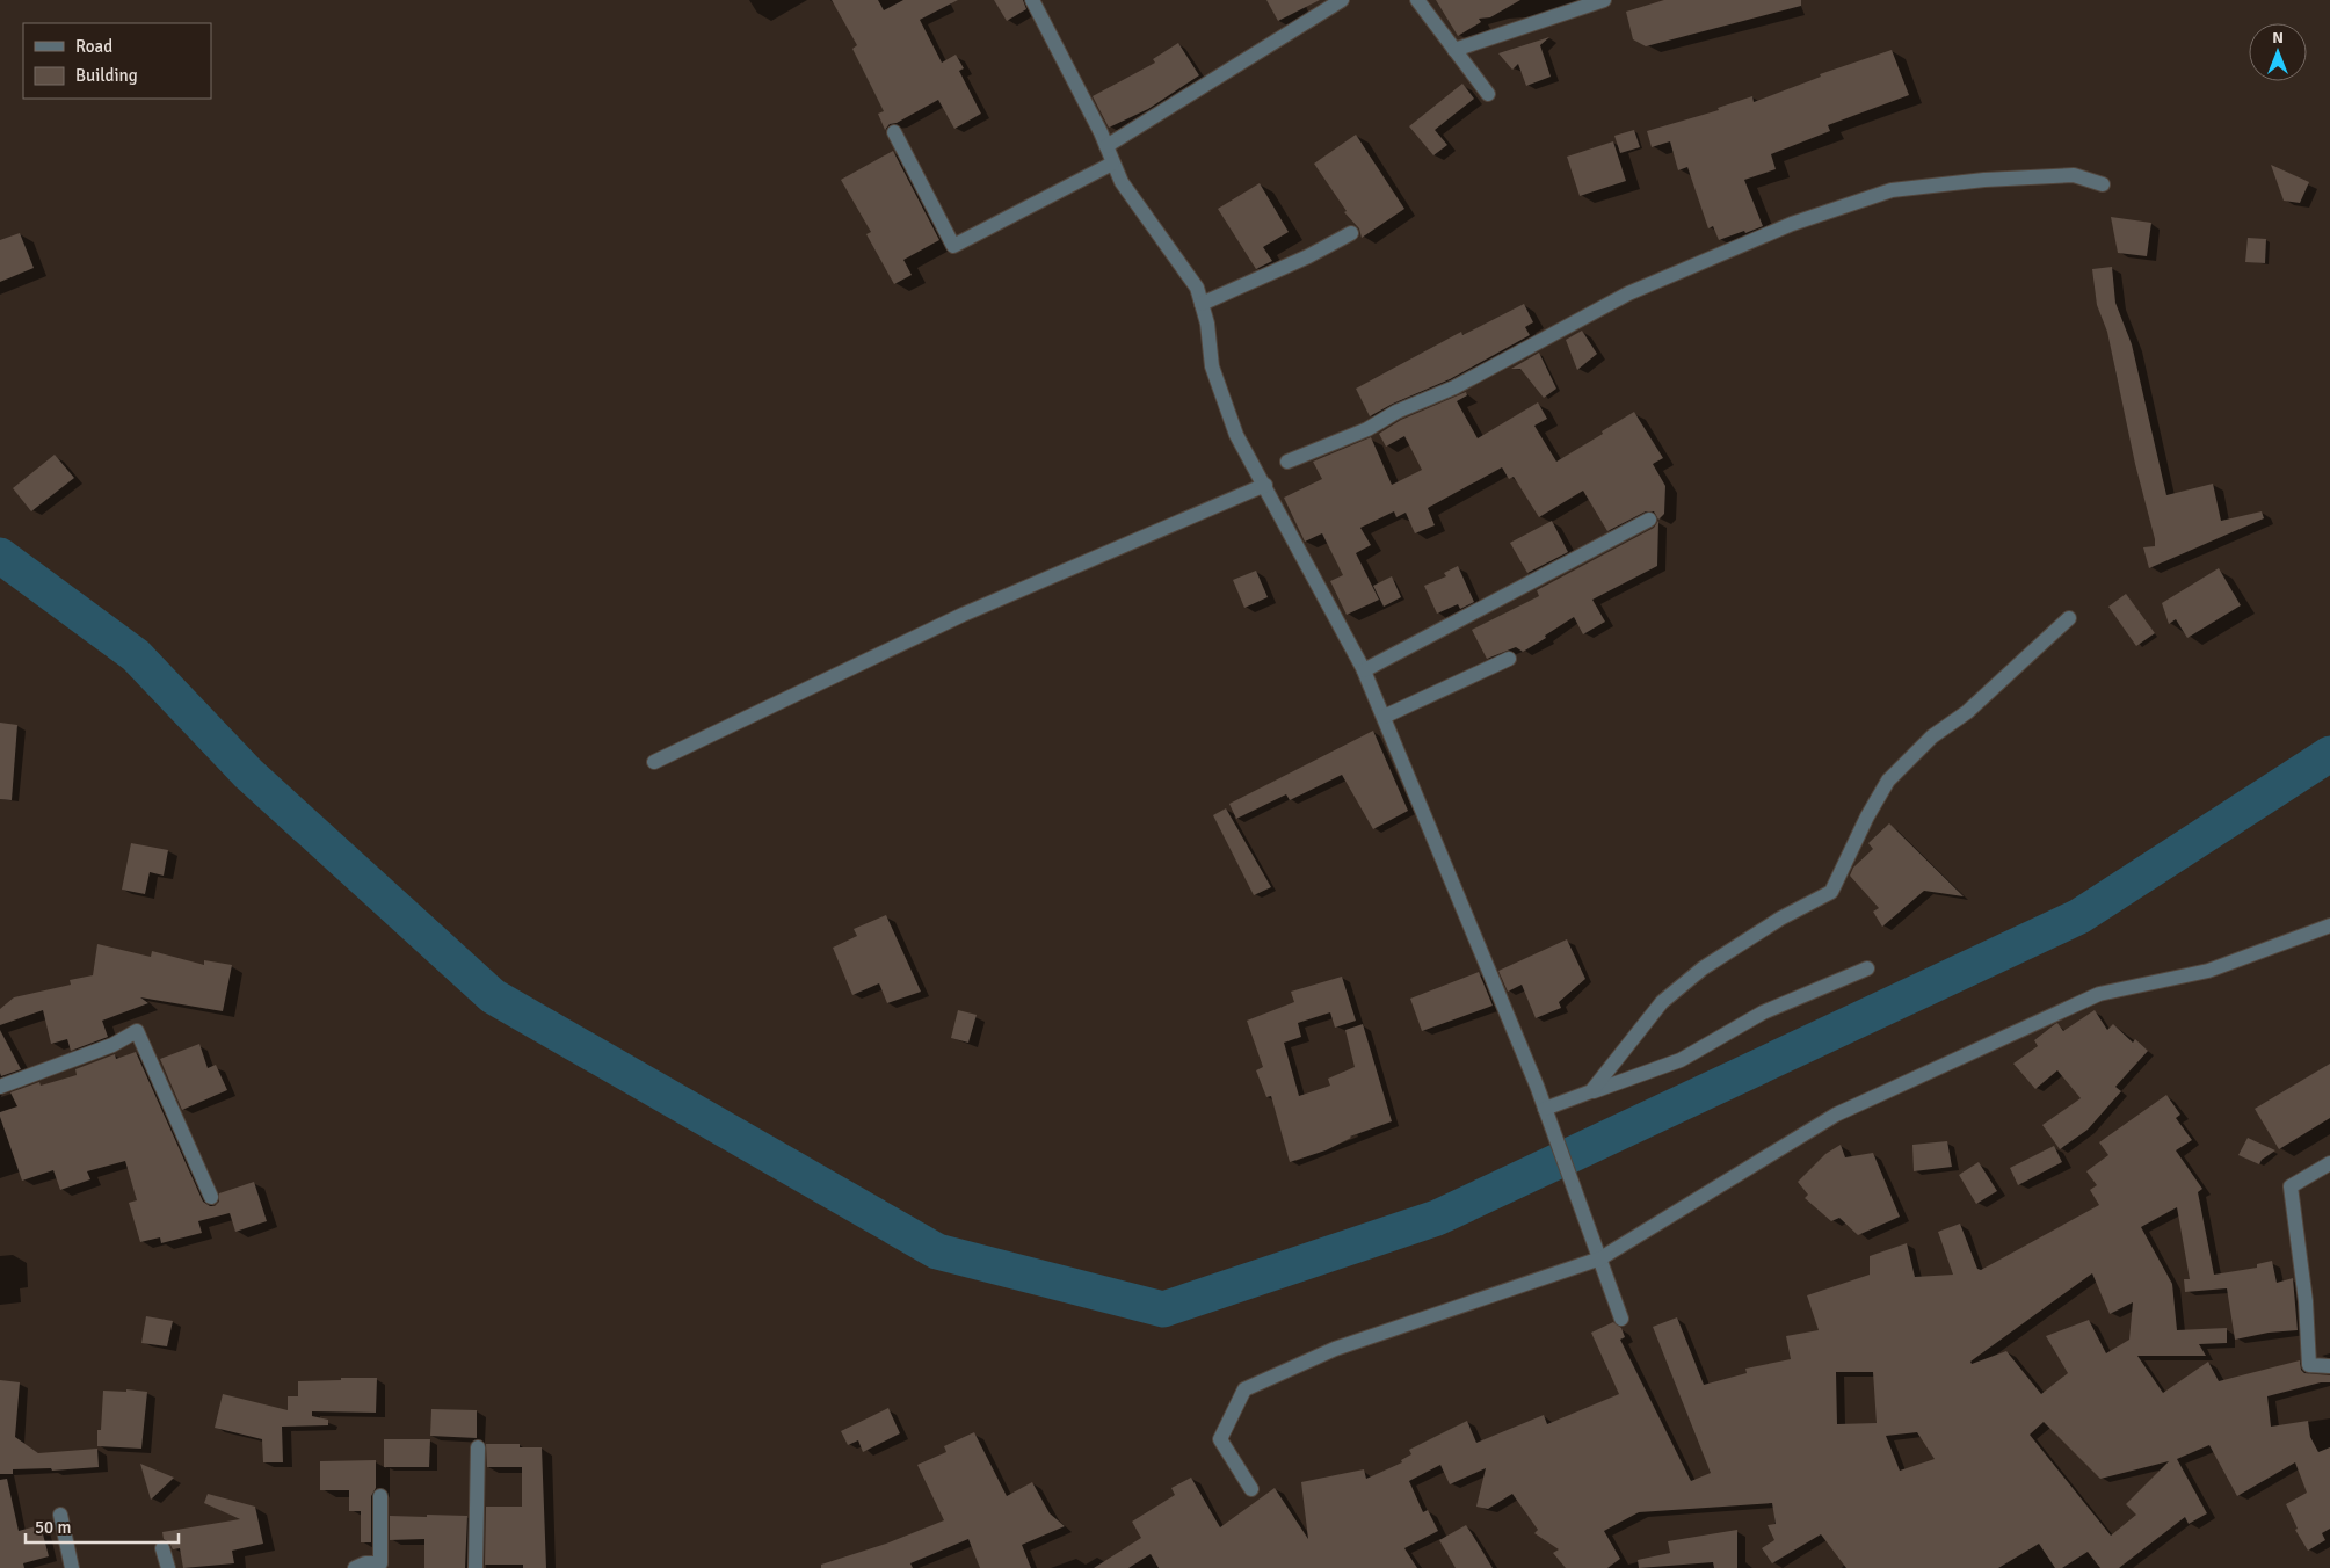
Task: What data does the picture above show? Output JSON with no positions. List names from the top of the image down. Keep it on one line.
{"legend":["Road","Building"],"scale_bar":"50 m","north":"top"}
